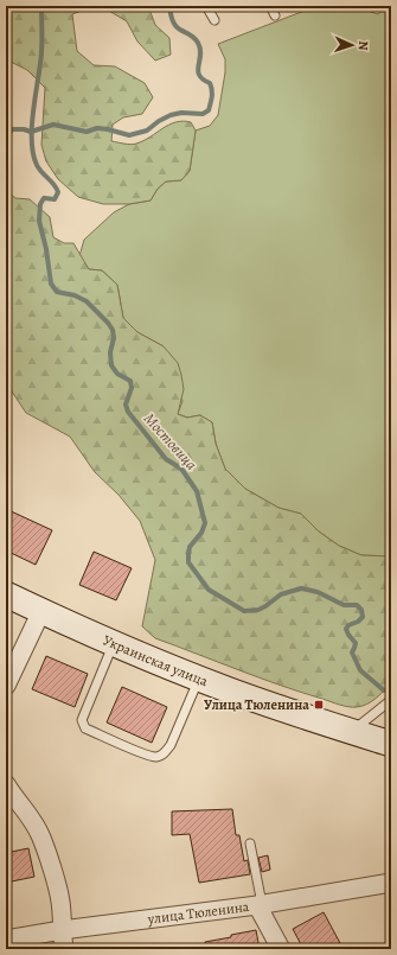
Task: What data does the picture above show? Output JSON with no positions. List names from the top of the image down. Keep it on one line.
{"streets":{"main road":["Украинская улица"],"street":["улица Тюленина"]},"water":["Мостовица"],"places":{"transit":["Улица Тюленина"]},"north":"right"}
